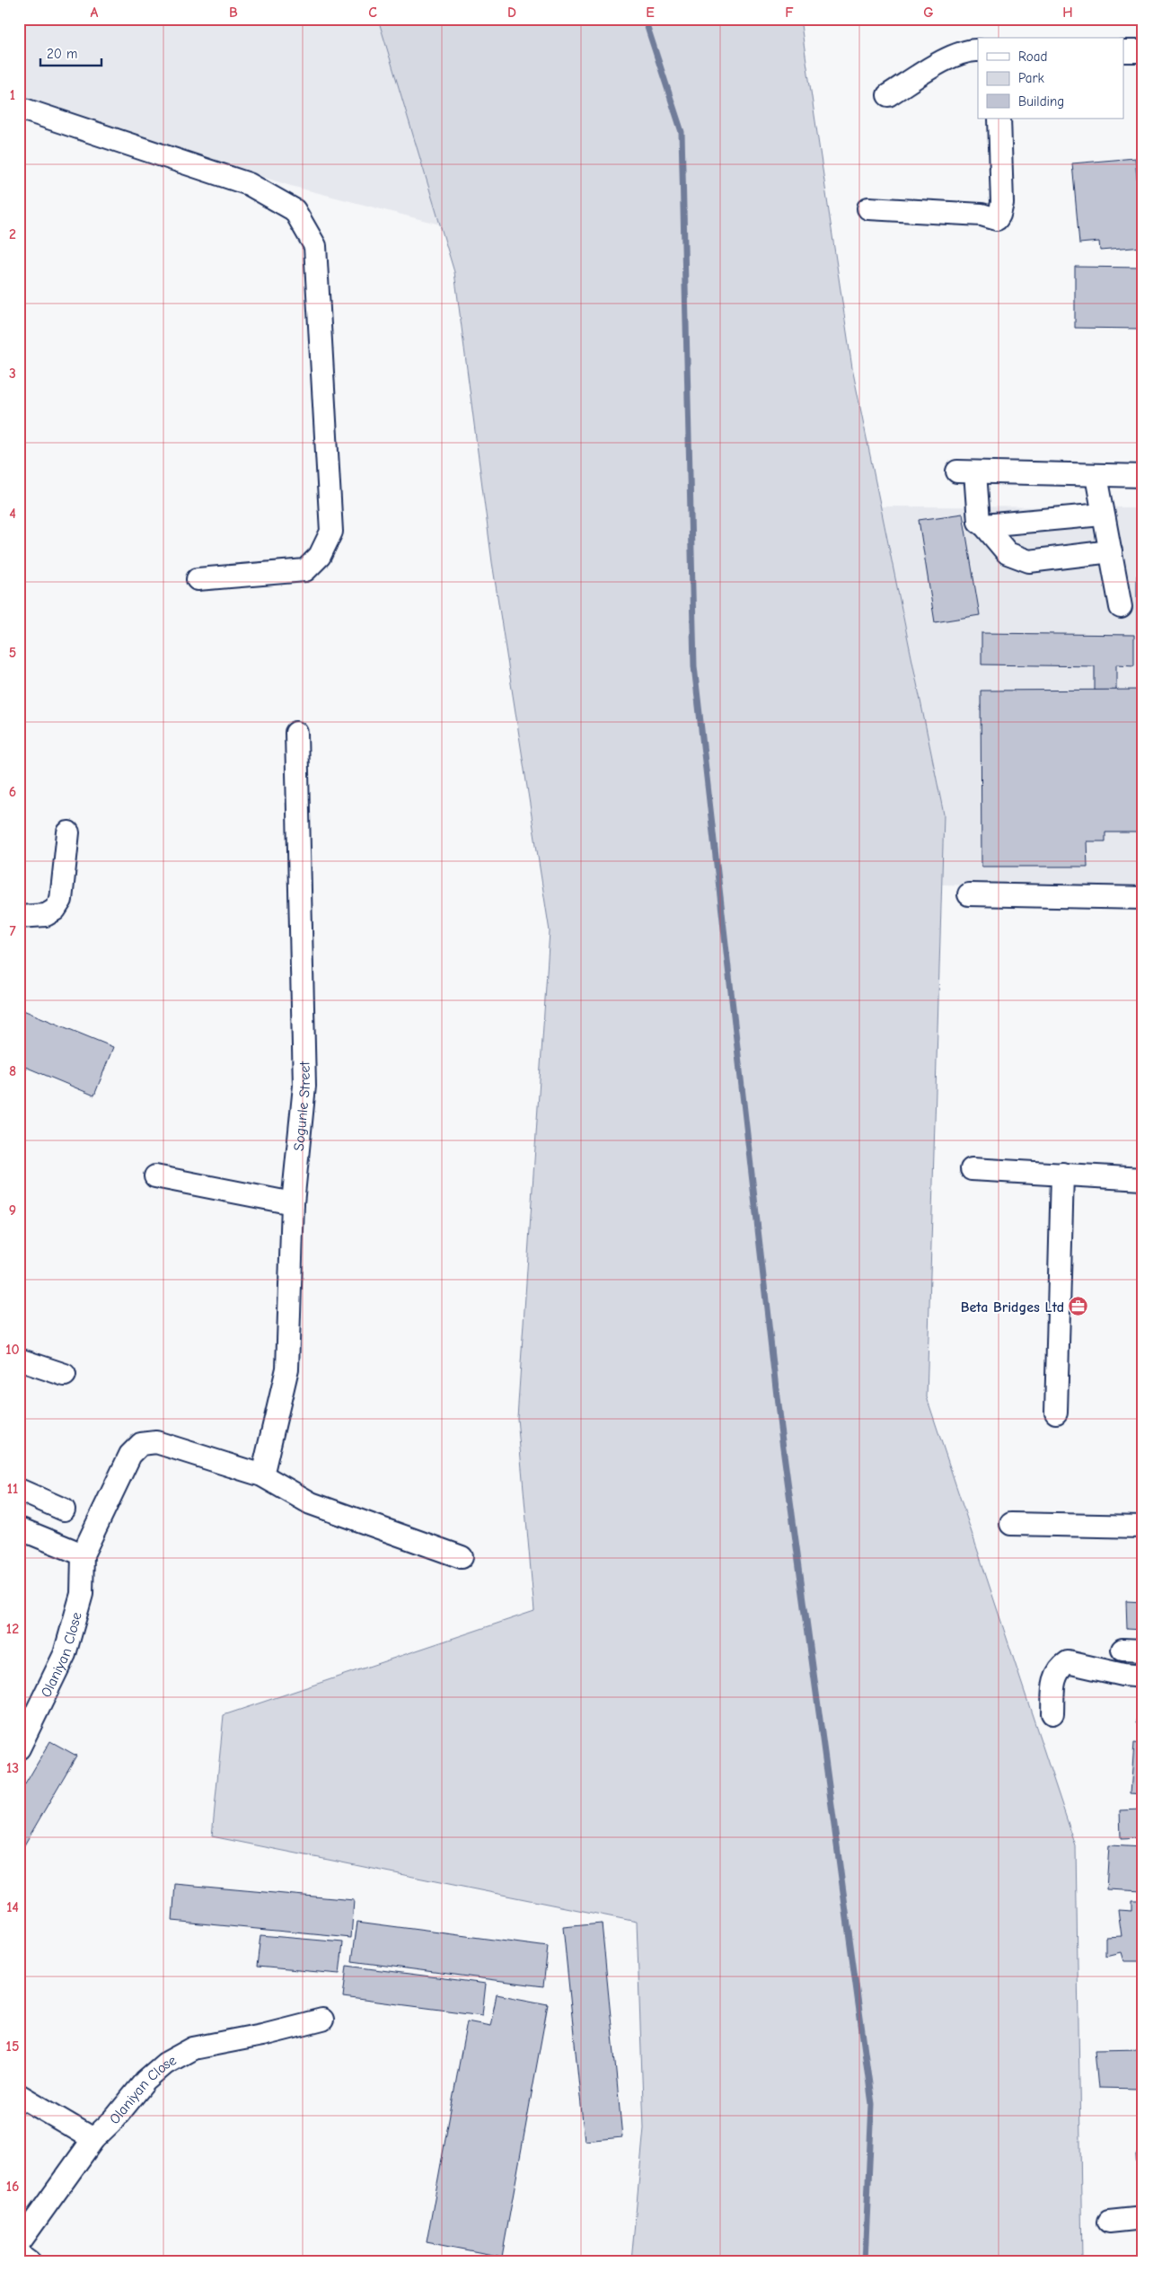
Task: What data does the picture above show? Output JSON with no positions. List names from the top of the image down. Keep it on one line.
{"streets":{"street":["Sogunle Street","Olaniyan Close"]},"places":{"office":["Beta Bridges Ltd"]},"legend":["Road","Park","Building"],"scale_bar":"20 m","grid":{"columns":["A","B","C","D","E","F","G","H"],"rows":["1","2","3","4","5","6","7","8","9","10","11","12","13","14","15","16"]}}
